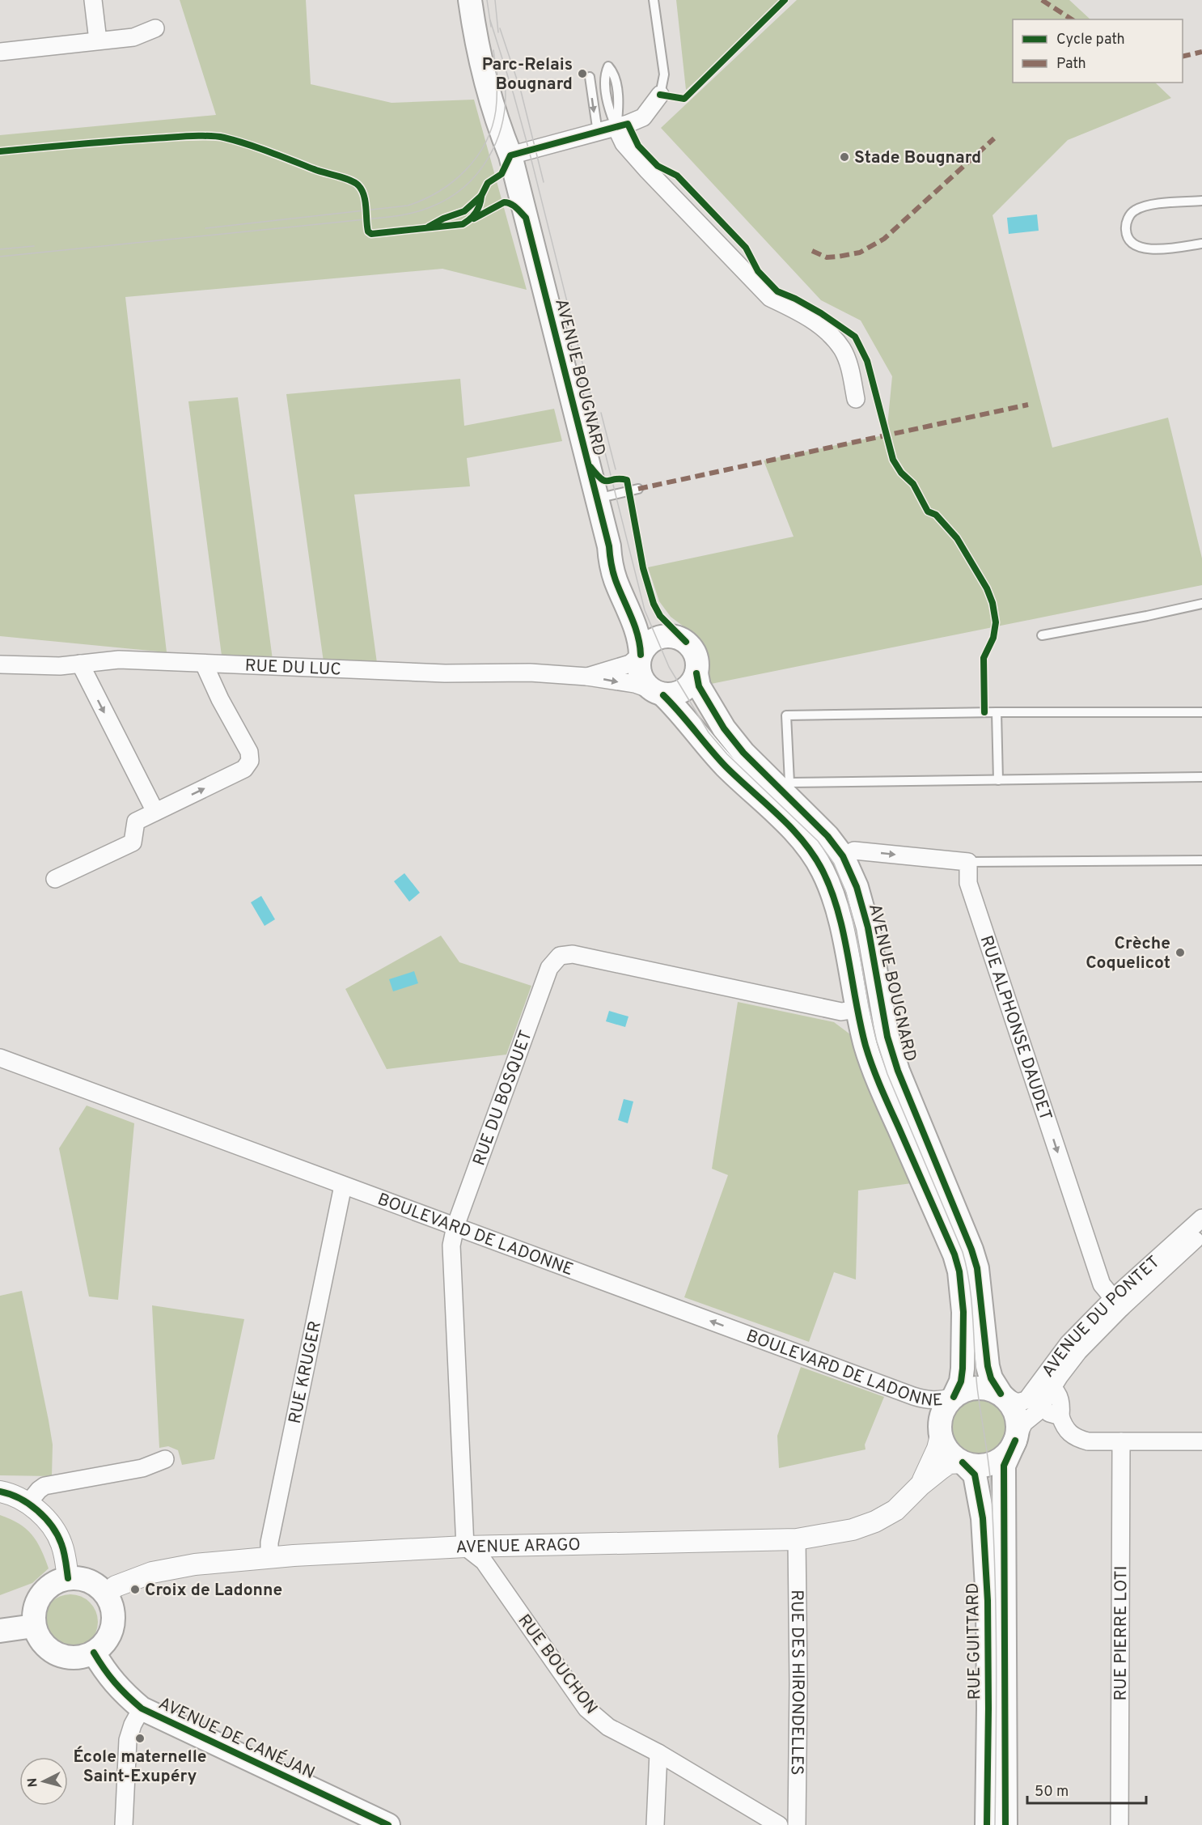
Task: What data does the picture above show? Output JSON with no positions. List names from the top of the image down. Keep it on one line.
{"streets":{"main road":["AVENUE BOUGNARD","RUE GUITTARD","AVENUE DE CANÉJAN"],"street":["RUE DU LUC","RUE ALPHONSE DAUDET","RUE DU BOSQUET","BOULEVARD DE LADONNE","AVENUE DU PONTET","RUE KRUGER","AVENUE ARAGO","RUE PIERRE LOTI","RUE BOUCHON","RUE DES HIRONDELLES"]},"crossings":[["AVENUE BOUGNARD","RUE DU LUC"],["AVENUE BOUGNARD","RUE DU BOSQUET"],["AVENUE BOUGNARD","BOULEVARD DE LADONNE"],["AVENUE BOUGNARD","AVENUE DU PONTET"],["AVENUE BOUGNARD","AVENUE ARAGO"],["AVENUE BOUGNARD","RUE GUITTARD"],["RUE ALPHONSE DAUDET","AVENUE DU PONTET"],["RUE DU BOSQUET","BOULEVARD DE LADONNE"],["RUE DU BOSQUET","AVENUE ARAGO"],["RUE DU BOSQUET","RUE BOUCHON"],["BOULEVARD DE LADONNE","AVENUE DU PONTET"],["BOULEVARD DE LADONNE","RUE KRUGER"],["BOULEVARD DE LADONNE","AVENUE ARAGO"],["BOULEVARD DE LADONNE","RUE GUITTARD"],["AVENUE DU PONTET","AVENUE ARAGO"],["AVENUE DU PONTET","RUE GUITTARD"],["RUE KRUGER","AVENUE ARAGO"],["AVENUE ARAGO","RUE GUITTARD"],["AVENUE ARAGO","RUE BOUCHON"],["AVENUE ARAGO","RUE DES HIRONDELLES"],["AVENUE ARAGO","AVENUE DE CANÉJAN"]],"one_way":["RUE ALPHONSE DAUDET","BOULEVARD DE LADONNE"],"places":["Parc-Relais Bougnard","Stade Bougnard","Crèche Coquelicot","Croix de Ladonne","École maternelle Saint-Exupéry"],"legend":["Cycle path","Path"],"scale_bar":"50 m","north":"left"}
